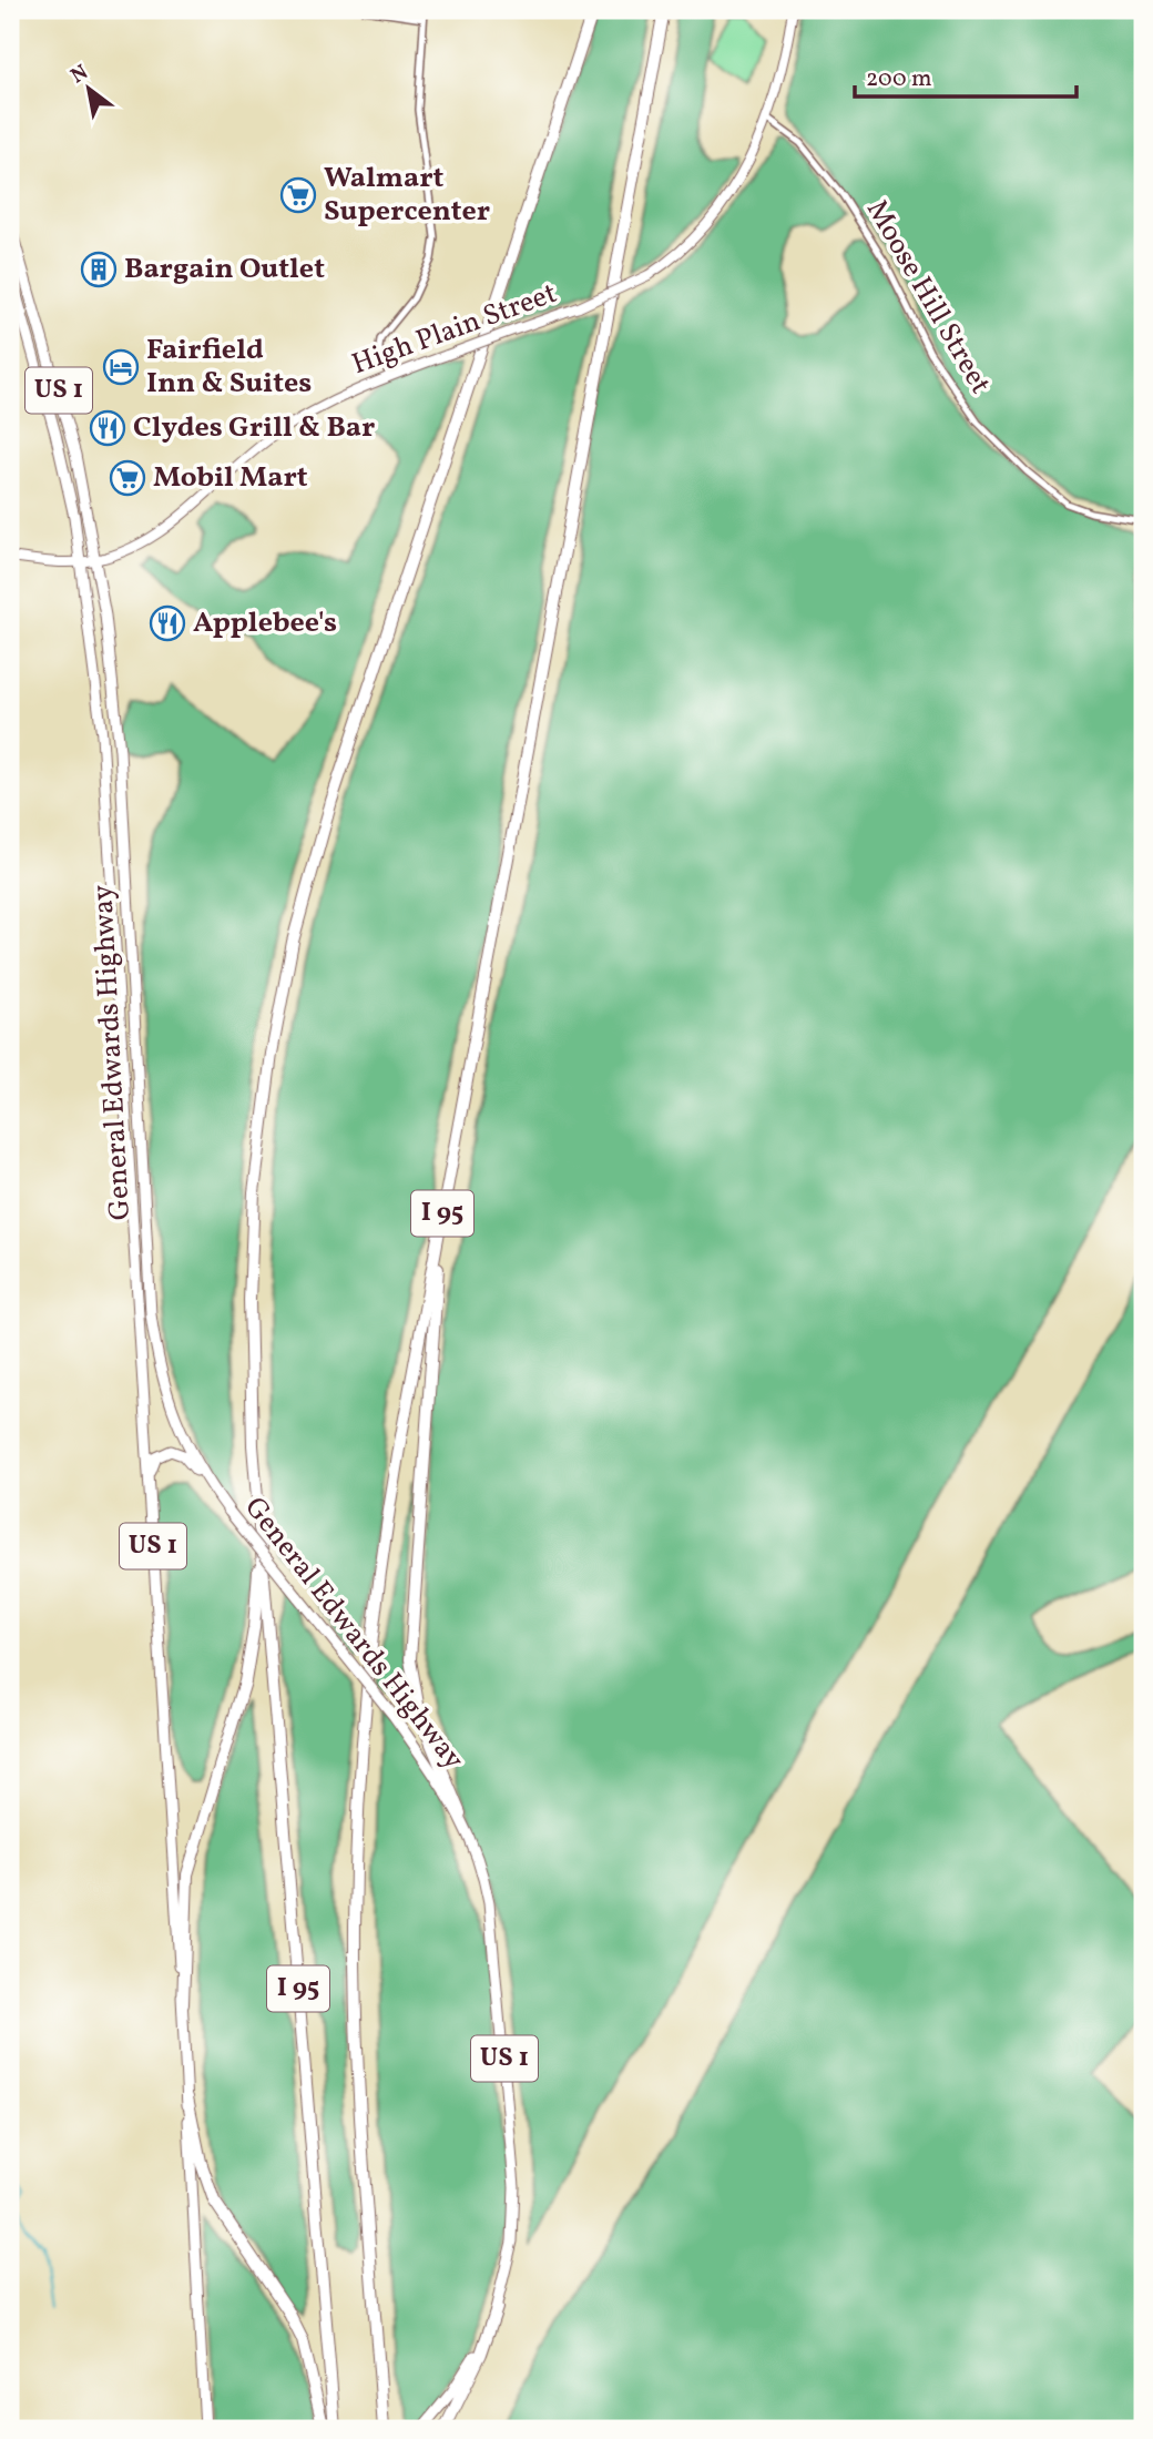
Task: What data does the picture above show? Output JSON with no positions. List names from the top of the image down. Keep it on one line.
{"streets":{"highway":["I 95"],"main road":["High Plain Street","US 1","General Edwards Highway"],"street":["Moose Hill Street"]},"crossings":[["Moose Hill Street","High Plain Street"],["High Plain Street","US 1"],["High Plain Street","General Edwards Highway"],["US 1","General Edwards Highway"]],"places":{"supermarket":["Walmart Supercenter","Mobil Mart"],"building":["Bargain Outlet"],"hotel":["Fairfield Inn & Suites"],"restaurant":["Clydes Grill & Bar","Applebee's"]},"scale_bar":"200 m","north":"top left"}
